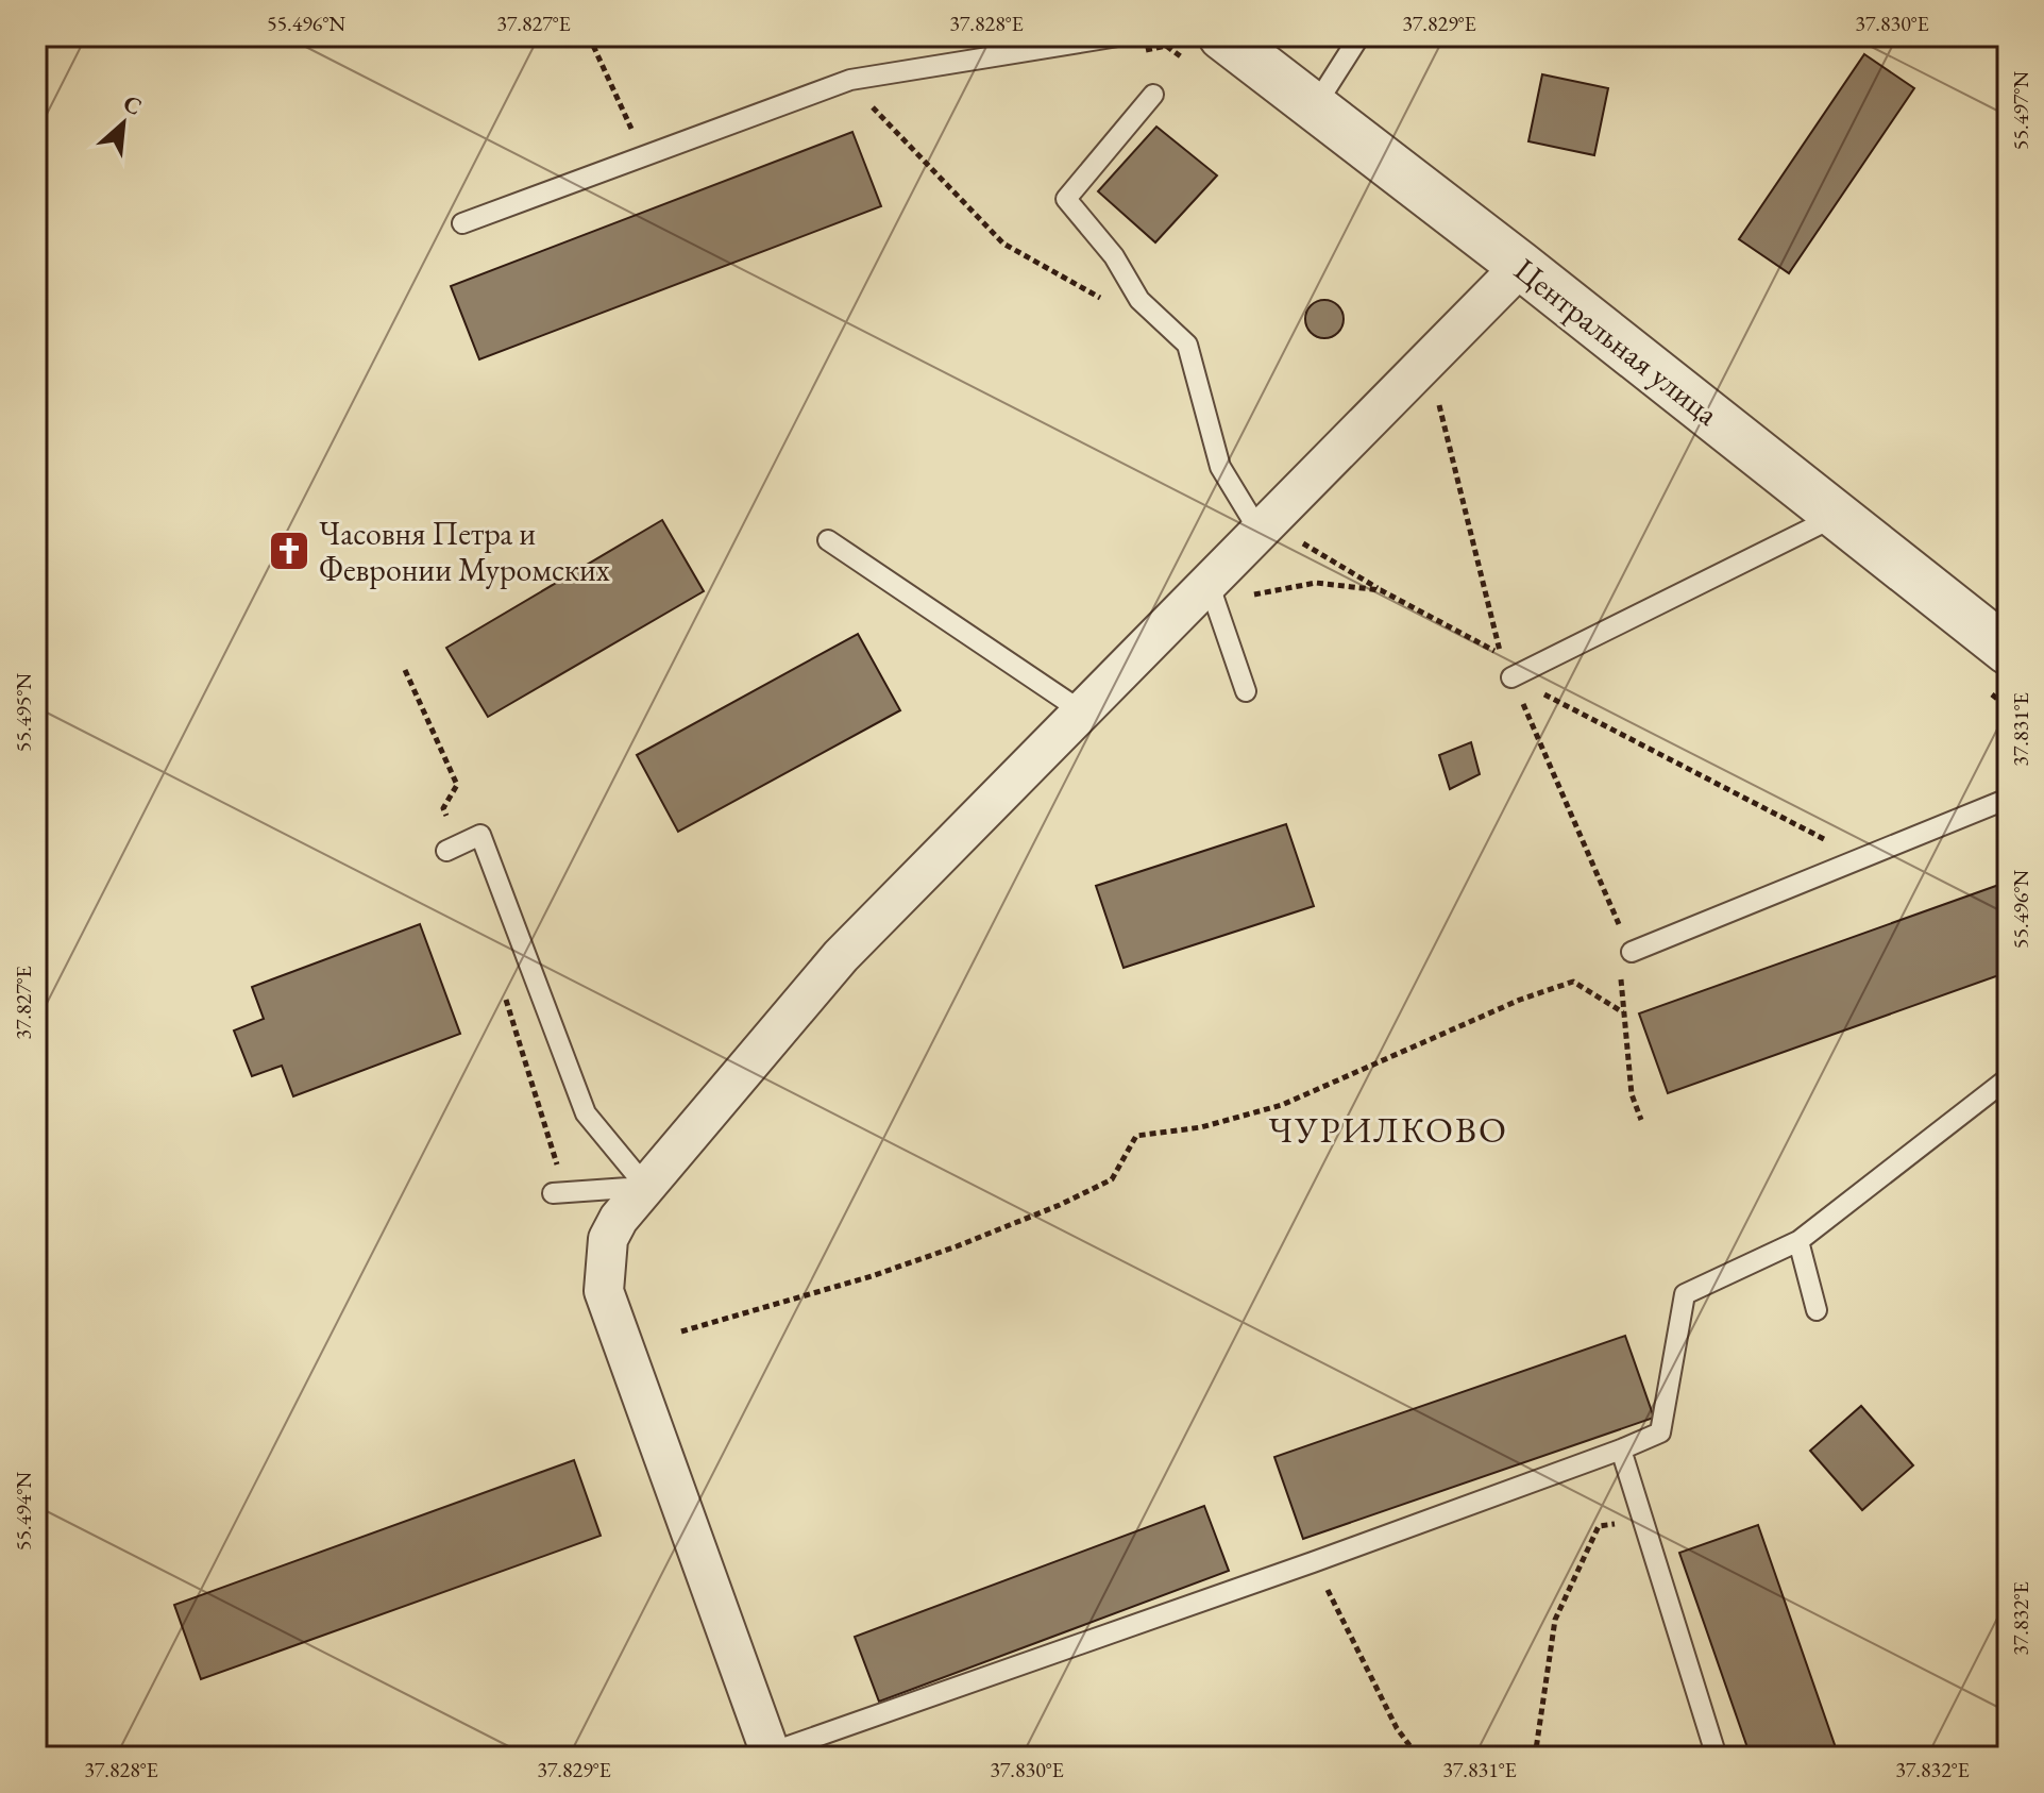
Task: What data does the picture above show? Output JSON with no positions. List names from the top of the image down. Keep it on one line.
{"streets":{"street":["Центральная улица"]},"districts":["ЧУРИЛКОВО"],"places":{"church":["Часовня Петра и Февронии Муромских"]},"north":"top right","coordinates":["55.496°N","37.827°E","37.828°E","37.829°E","37.830°E","55.497°N","55.495°N","37.831°E","55.494°N","37.832°E"]}
